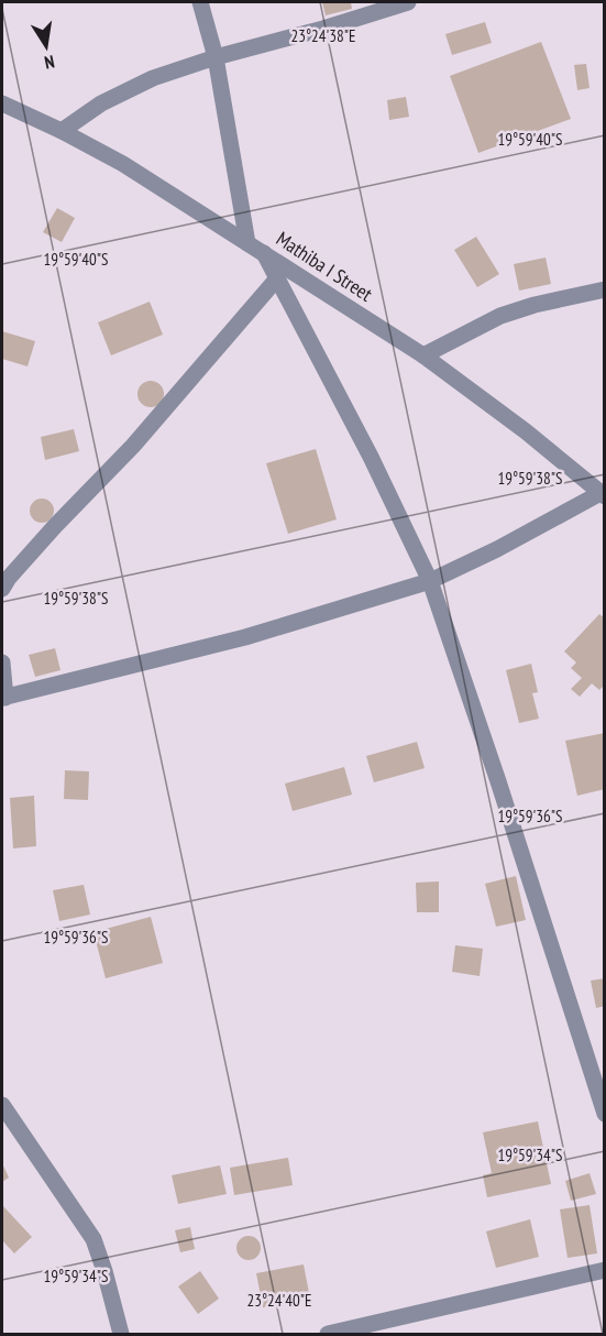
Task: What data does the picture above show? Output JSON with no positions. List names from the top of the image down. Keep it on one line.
{"streets":{"street":["Mathiba I Street"]},"north":"bottom","coordinates":["23°24'38\"E","19°59'40\"S","19°59'38\"S","19°59'36\"S","19°59'34\"S","23°24'40\"E"]}
